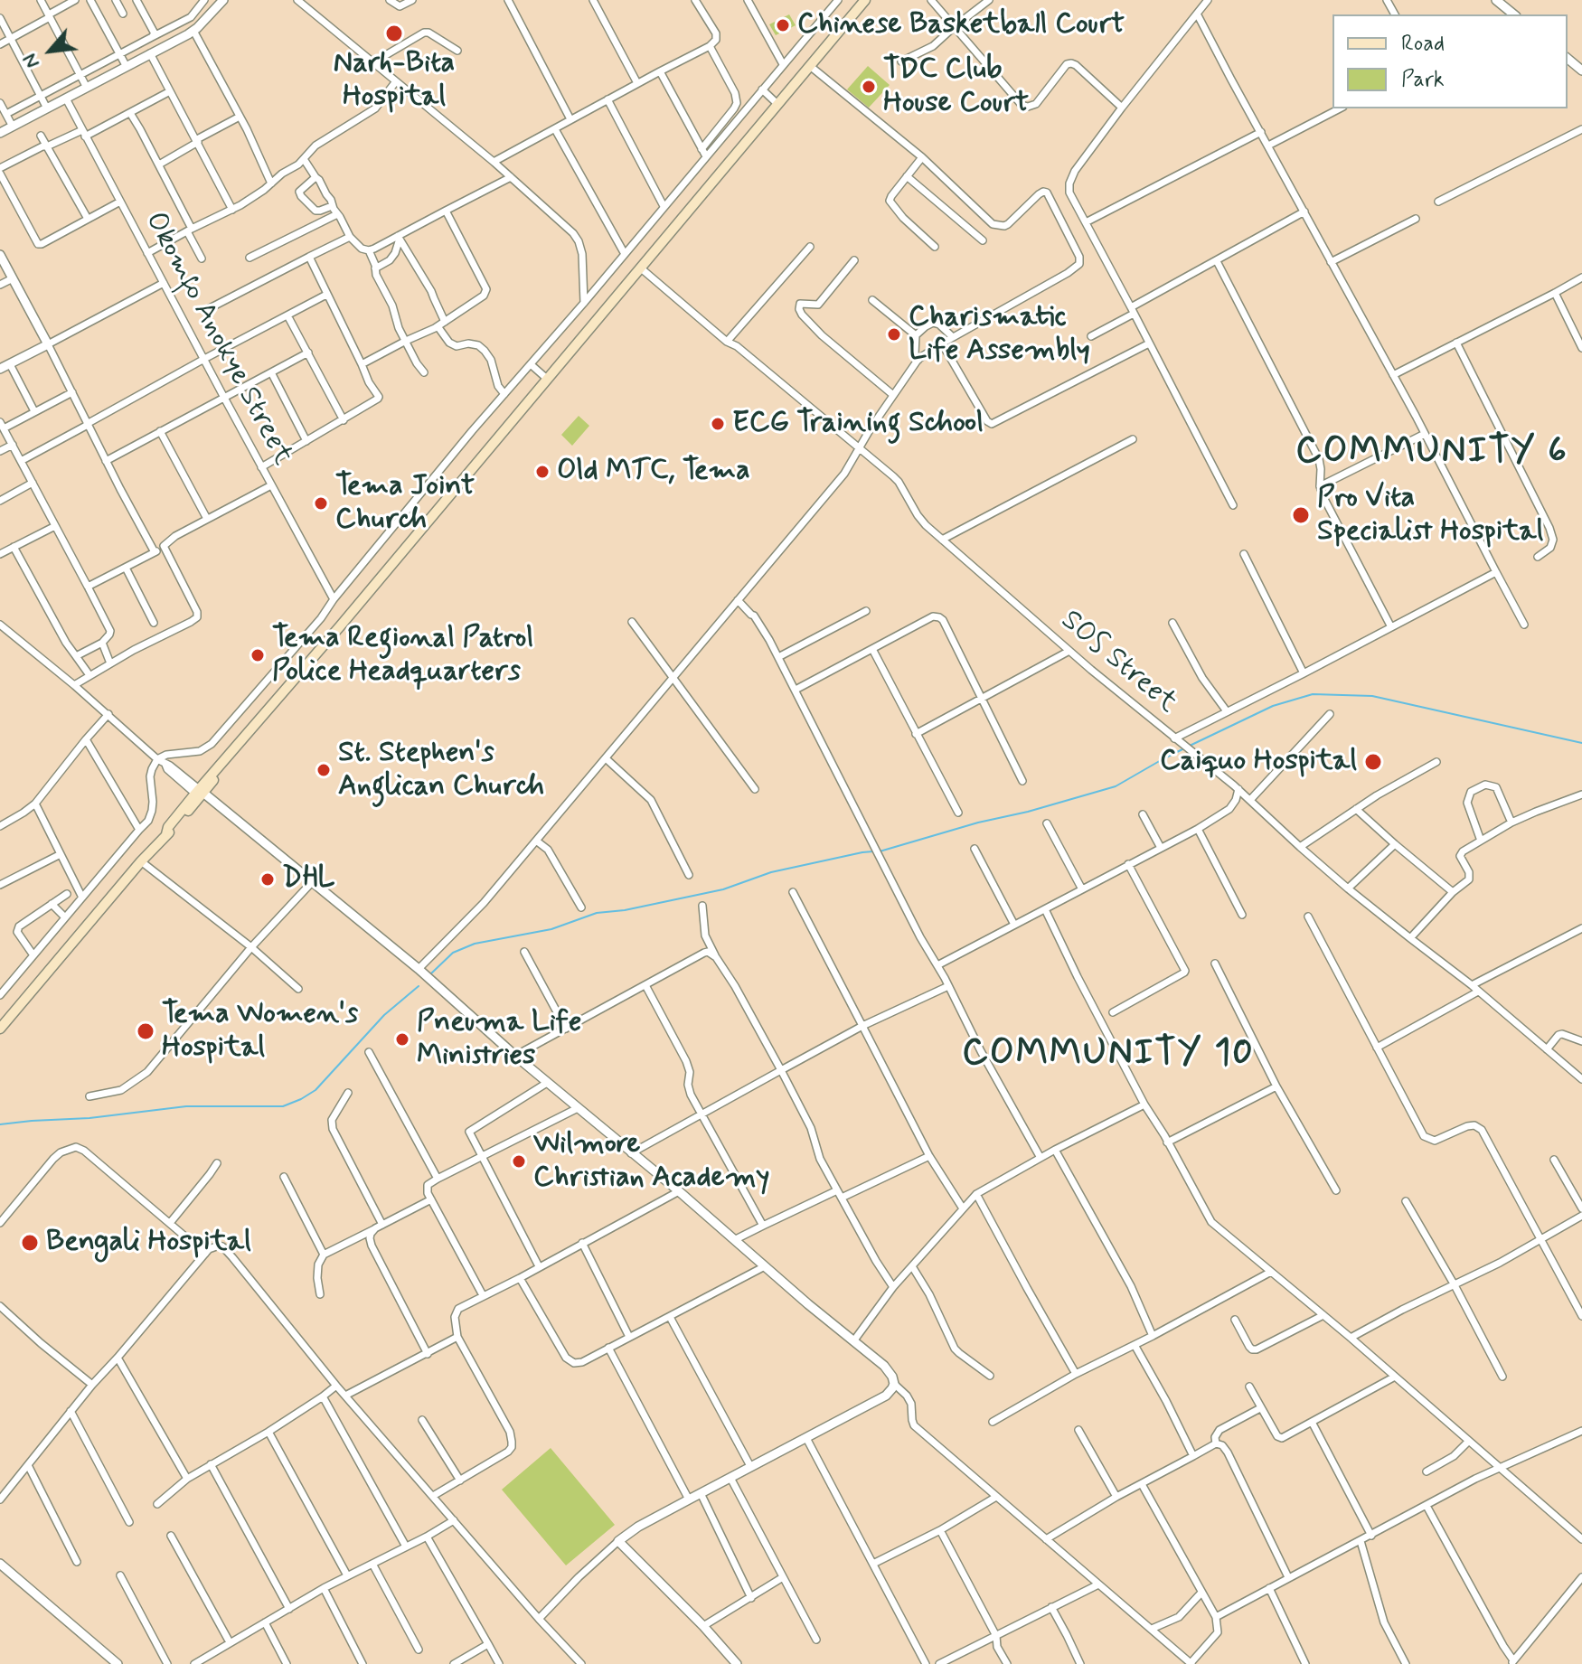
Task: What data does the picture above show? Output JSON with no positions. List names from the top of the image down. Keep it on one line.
{"streets":{"street":["Okomfo Anokye Street","SOS Street"]},"districts":["COMMUNITY 6","COMMUNITY 10"],"places":["Chinese Basketball Court","Narh-Bita Hospital","TDC Club House Court","Charismatic Life Assembly","ECG Training School","Old MTC, Tema","Tema Joint Church","Pro Vita Specialist Hospital","Tema Regional Patrol Police Headquarters","Caiquo Hospital","St. Stephen's Anglican Church","DHL","Tema Women's Hospital","Pneuma Life Ministries","Wilmore Christian Academy","Bengali Hospital"],"legend":["Road","Park"],"north":"bottom left"}
